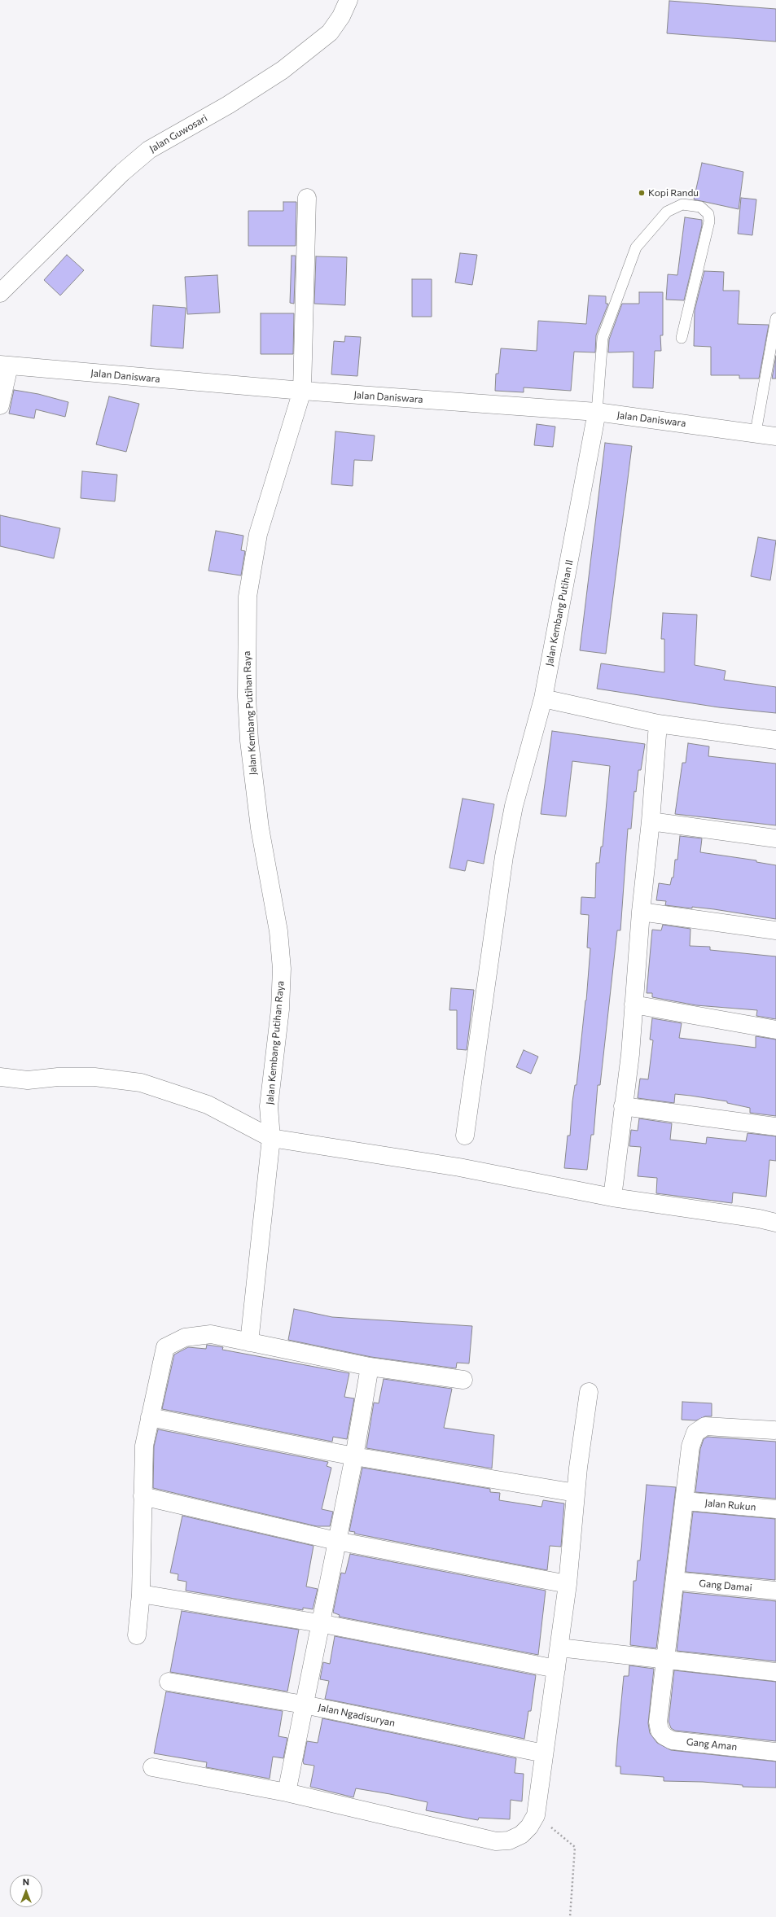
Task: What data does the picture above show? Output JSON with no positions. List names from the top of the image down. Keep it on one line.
{"streets":{"street":["Jalan Guwosari","Jalan Daniswara","Jalan Kembang Putihan II","Jalan Kembang Putihan Raya","Jalan Rukun","Gang Damai","Jalan Ngadisuryan","Gang Aman"]},"crossings":[["Jalan Daniswara","Jalan Kembang Putihan II"],["Jalan Daniswara","Jalan Kembang Putihan Raya"]],"places":["Kopi Randu"],"north":"top"}
